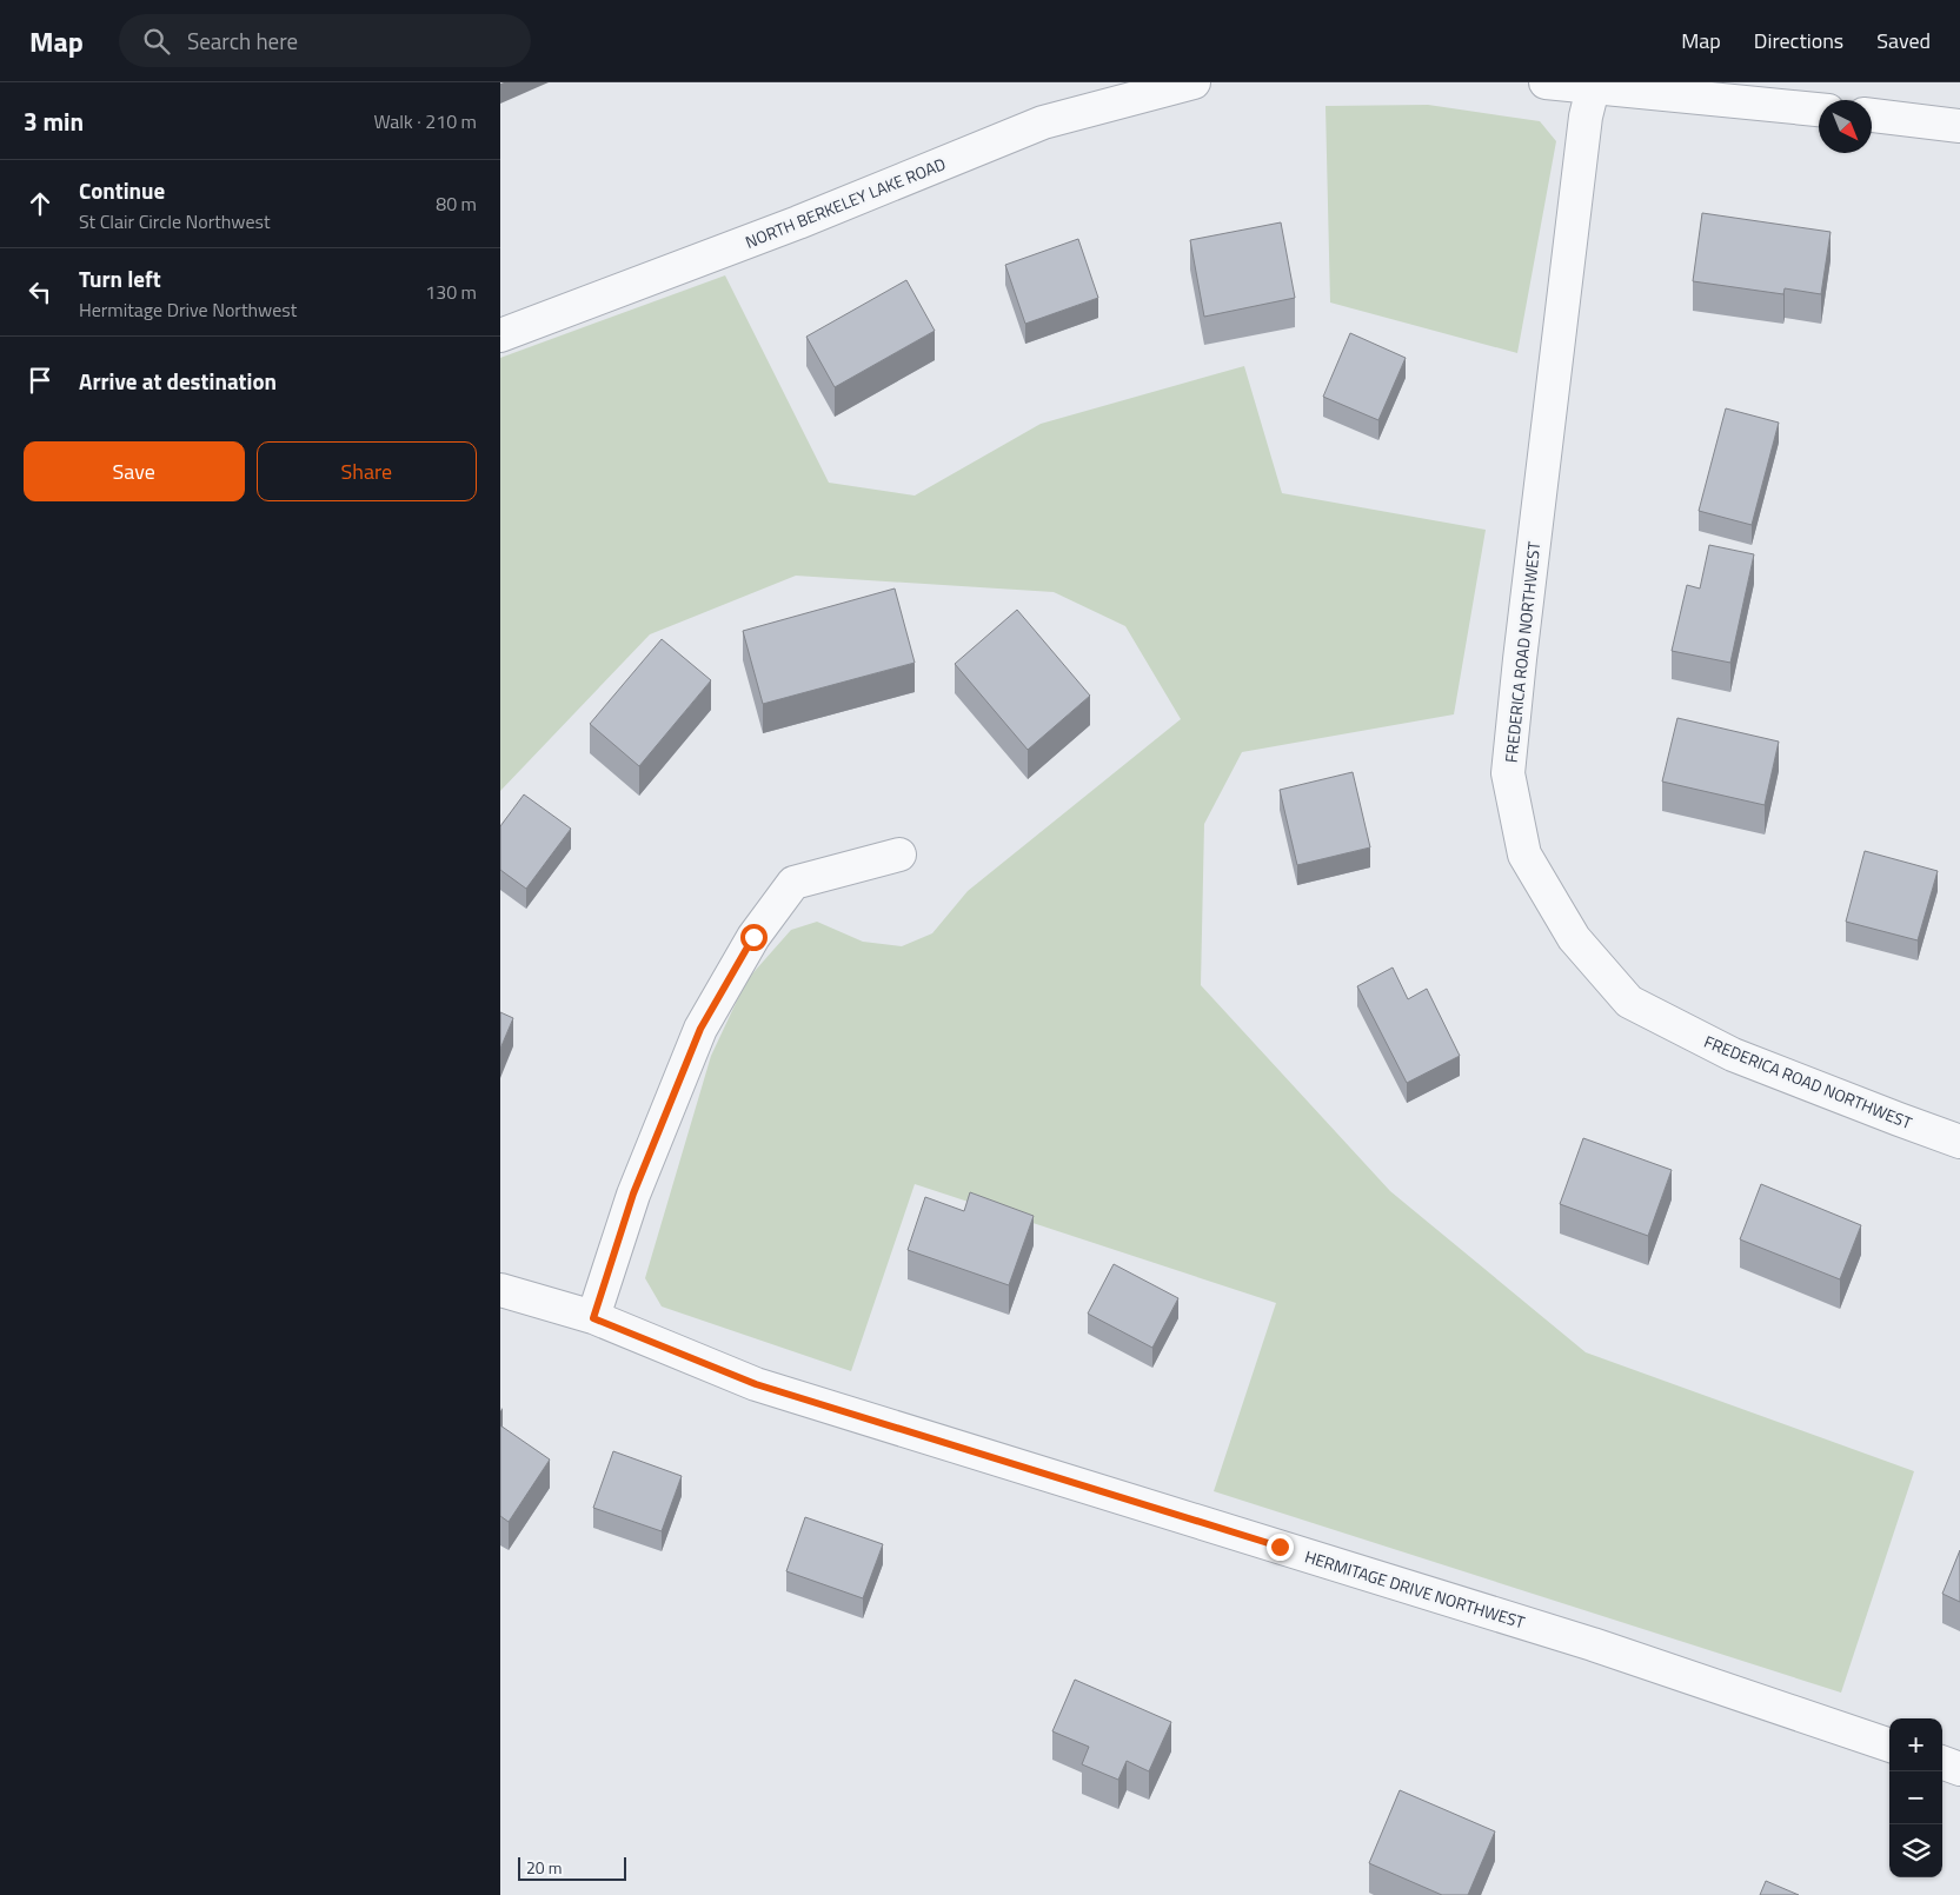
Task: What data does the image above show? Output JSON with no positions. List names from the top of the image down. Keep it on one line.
{"streets":{"street":["NORTH BERKELEY LAKE ROAD","FREDERICA ROAD NORTHWEST","HERMITAGE DRIVE NORTHWEST"]},"scale_bar":"20 m","north":"bottom right","page":{"header":"Map","search":"Search here","nav":["Map","Directions","Saved"],"heading":["3 min","Walk · 210 m"],"list":[["Continue","St Clair Circle Northwest","80 m"],["Turn left","Hermitage Drive Northwest","130 m"],"Arrive at destination"],"buttons":["Save","Share"],"map_buttons":["+","−"],"scale":"20 m"}}
